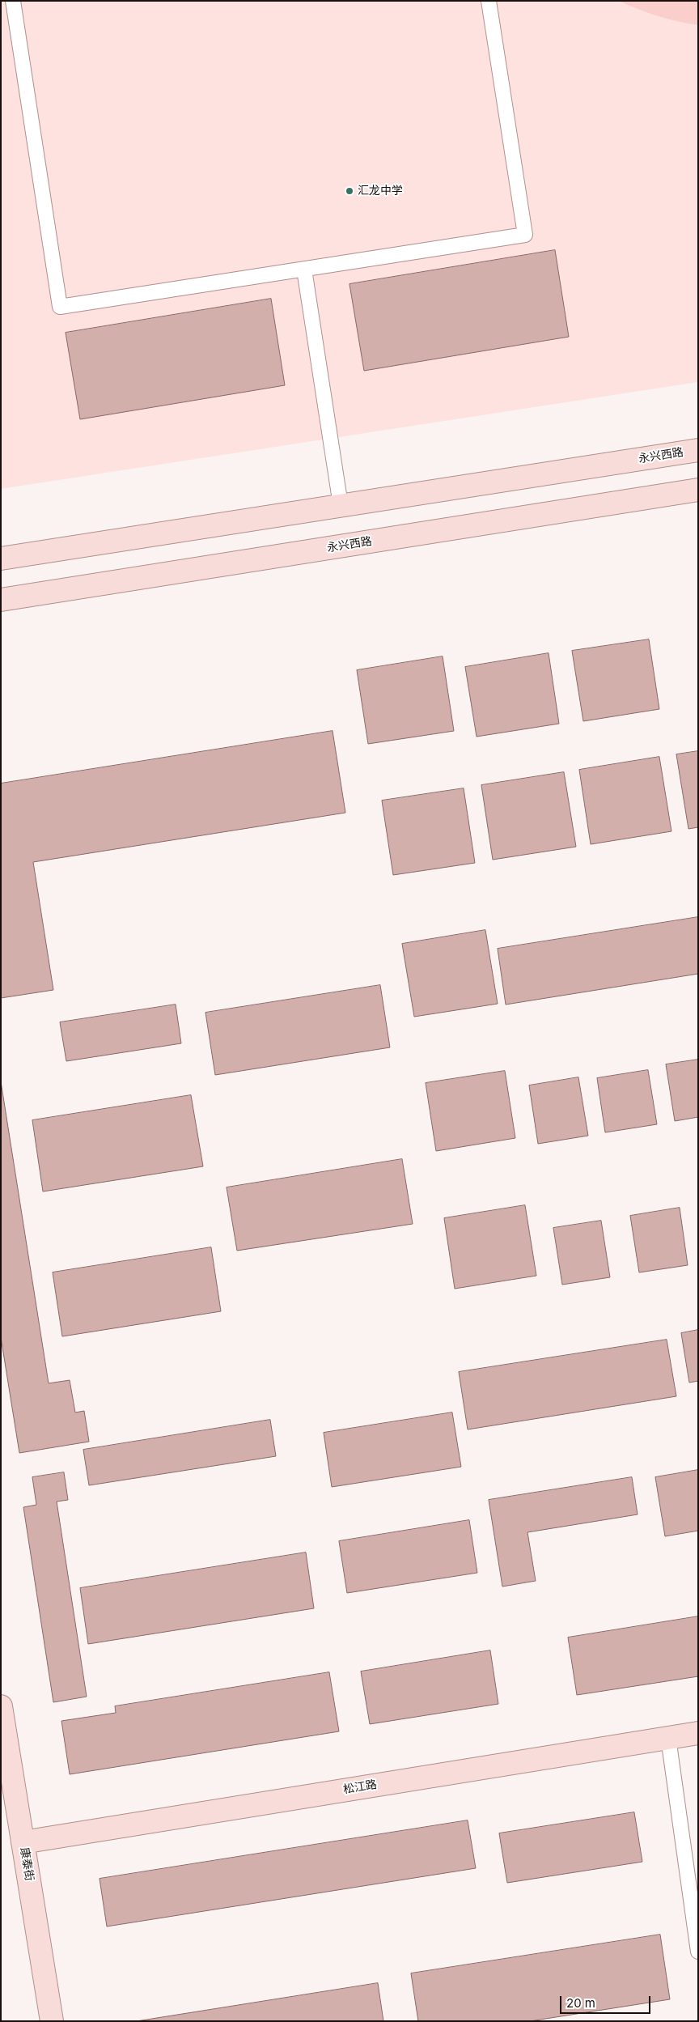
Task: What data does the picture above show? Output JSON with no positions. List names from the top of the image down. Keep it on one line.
{"streets":{"main road":["永兴西路","松江路","康泰街"]},"crossings":[["松江路","康泰街"]],"places":["汇龙中学"],"scale_bar":"20 m"}
